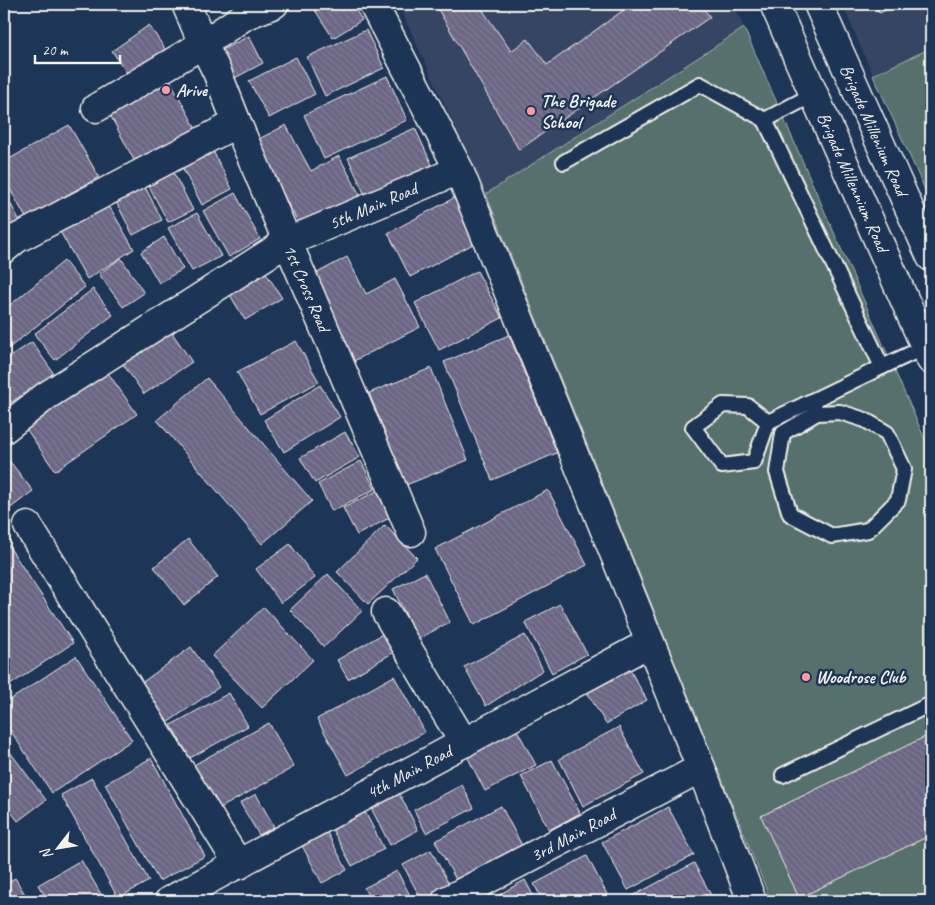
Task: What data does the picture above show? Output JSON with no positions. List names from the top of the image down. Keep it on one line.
{"streets":{"street":["Brigade Millenium Road","Brigade Millennium Road","5th Main Road","1st Cross Road","4th Main Road","3rd Main Road"]},"crossings":[["5th Main Road","1st Cross Road"]],"places":["Arive","The Brigade School","Woodrose Club"],"scale_bar":"20 m","north":"bottom left"}
